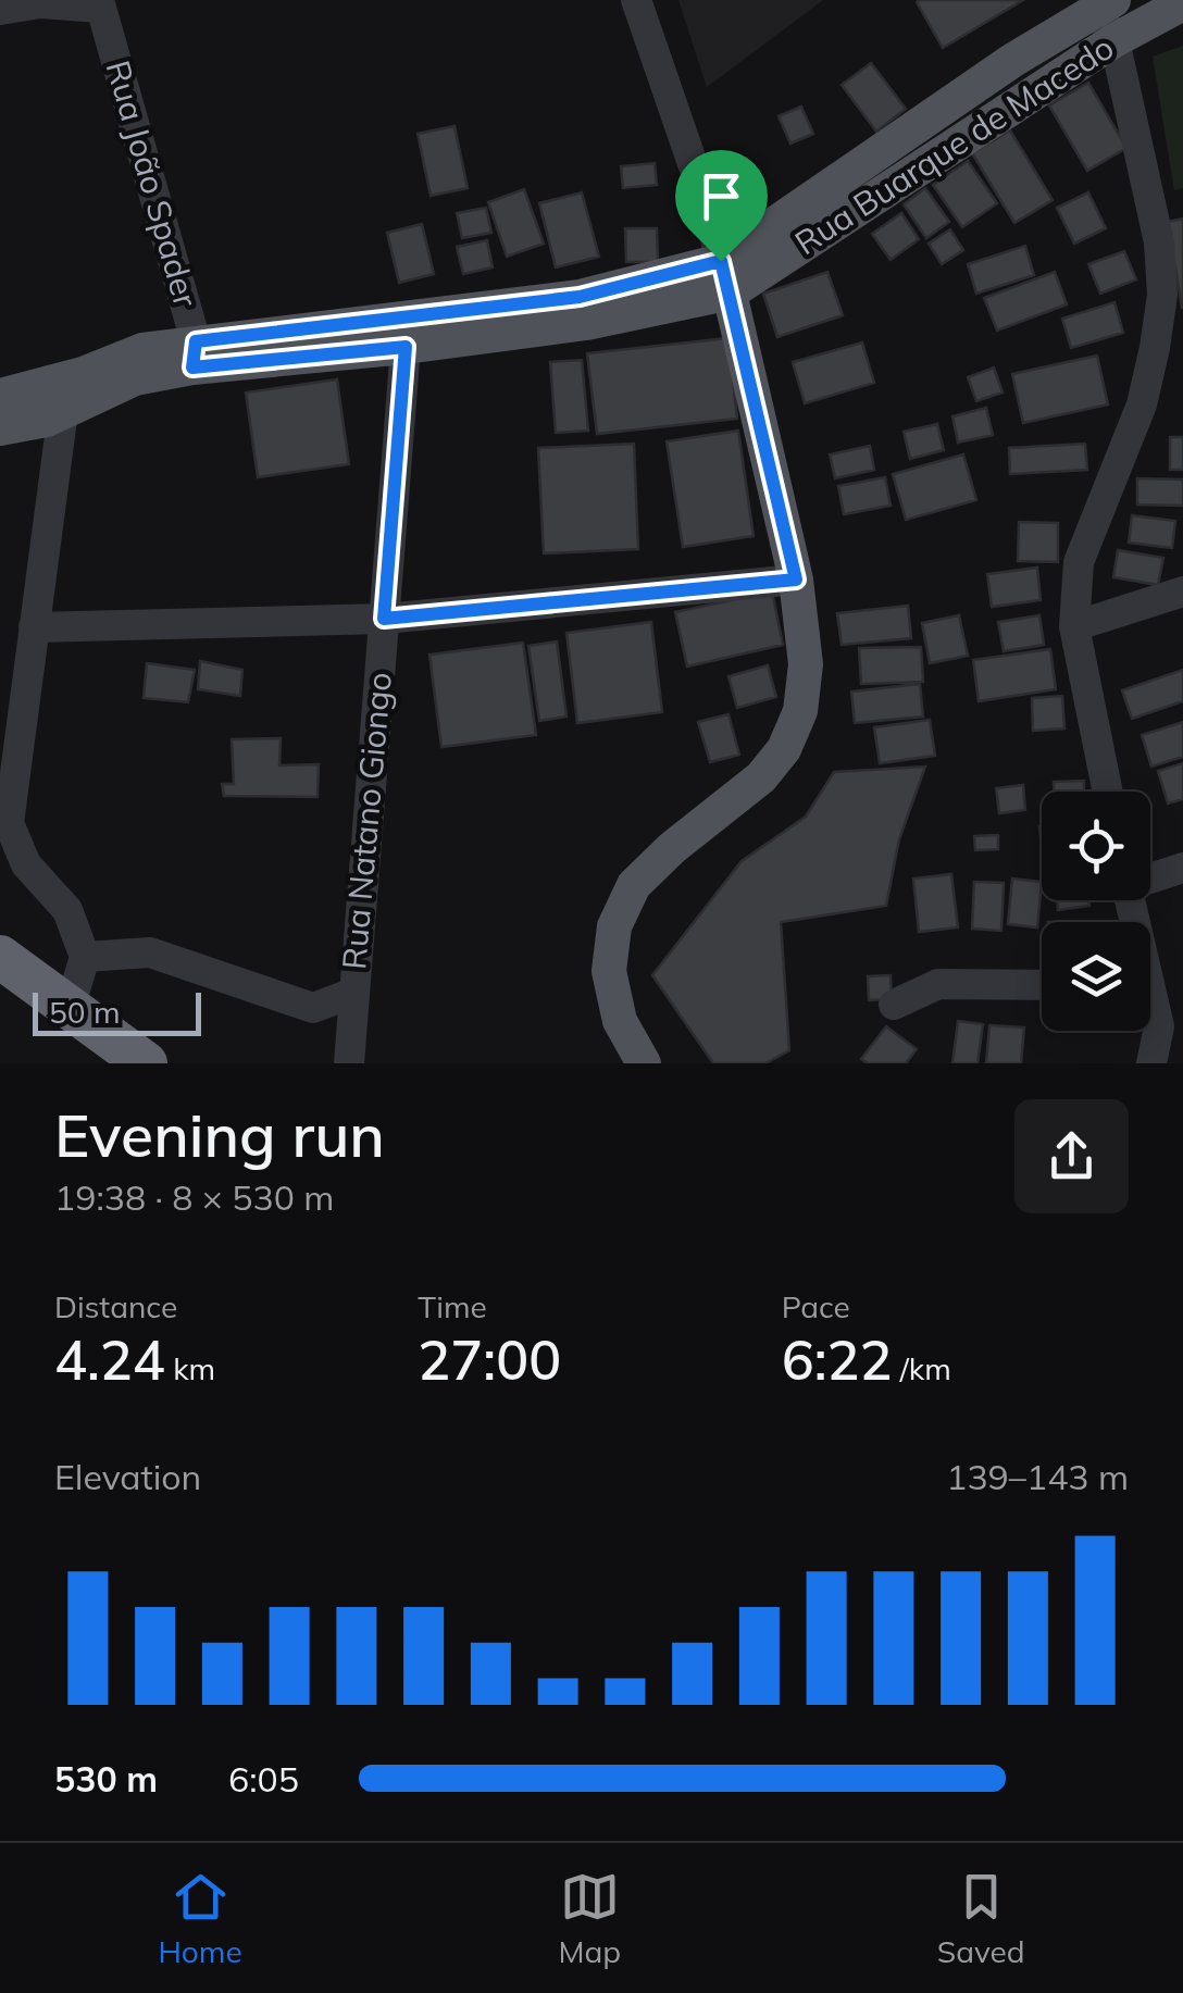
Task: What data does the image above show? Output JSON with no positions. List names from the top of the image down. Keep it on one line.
{"streets":{"main road":["Rua Buarque de Macedo"],"street":["Rua João Spader","Rua Natano Giongo"]},"crossings":[["Rua Buarque de Macedo","Rua João Spader"],["Rua Buarque de Macedo","Rua Natano Giongo"]],"scale_bar":"50 m","page":{"scale":"50 m","heading":["Evening run","19:38 · 8 × 530 m"],"stats":[["Distance","4.24 km"],["Time","27:00"],["Pace","6:22 /km"]],"chart":["Elevation","139–143 m"],"list":[{"name":"530 m","note":"6:05"}],"tabs":["Home","Map","Saved"]}}
